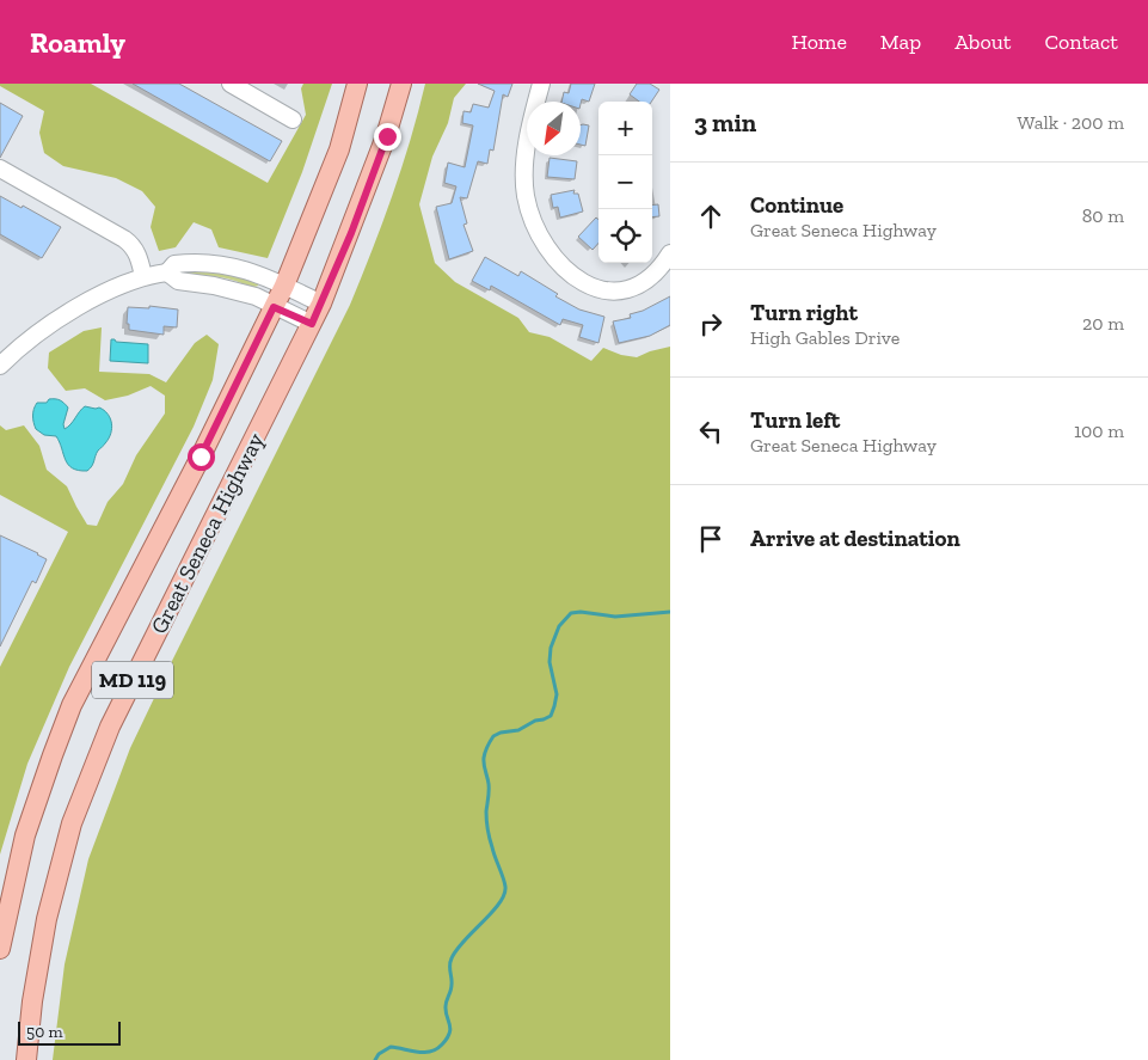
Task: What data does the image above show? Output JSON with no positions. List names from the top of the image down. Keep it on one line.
{"streets":{"main road":["Great Seneca Highway","MD 119"]},"scale_bar":"50 m","north":"bottom left","page":{"header":"Roamly","nav":["Home","Map","About","Contact"],"heading":["3 min","Walk · 200 m"],"map_buttons":["+","−"],"list":[["Continue","Great Seneca Highway","80 m"],["Turn right","High Gables Drive","20 m"],["Turn left","Great Seneca Highway","100 m"],"Arrive at destination"],"scale":"50 m"}}
